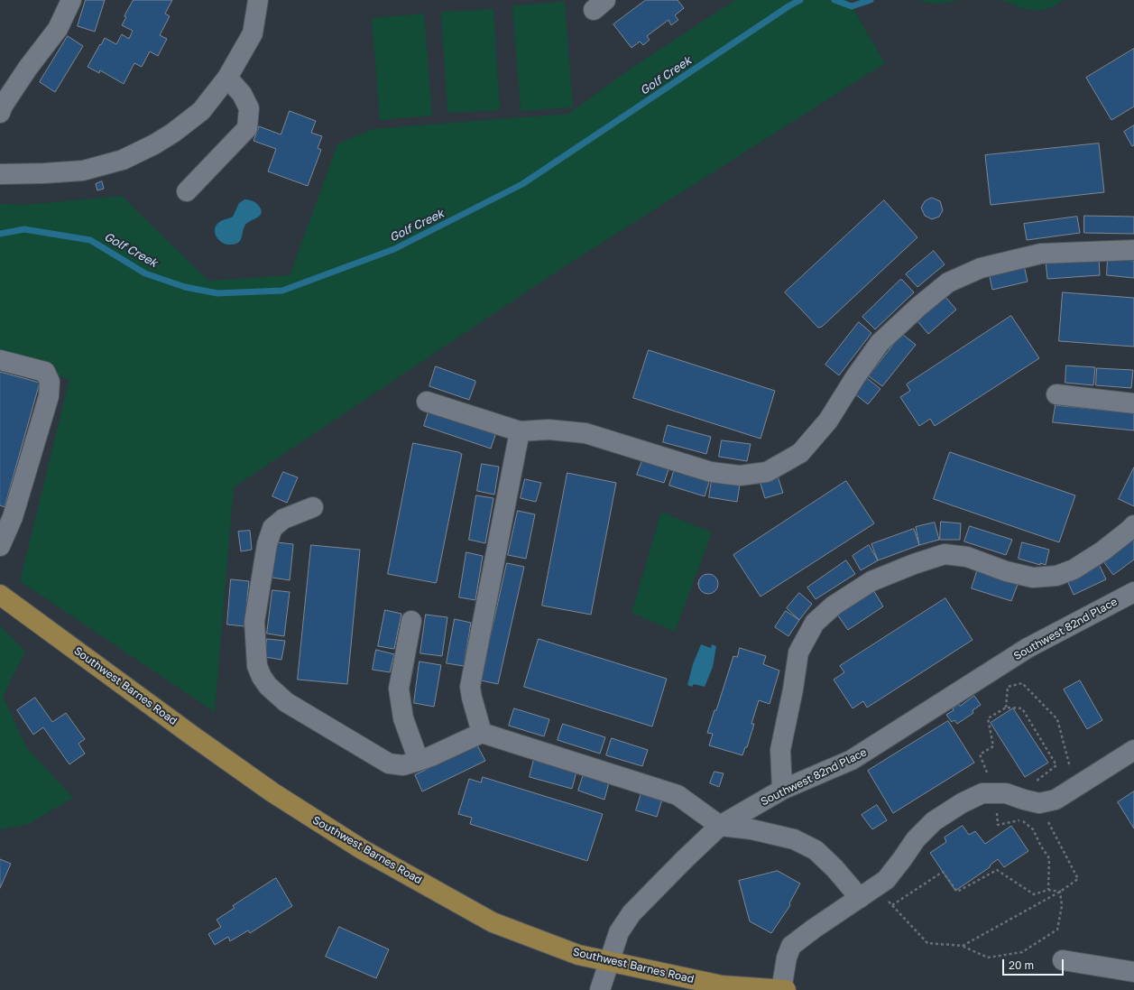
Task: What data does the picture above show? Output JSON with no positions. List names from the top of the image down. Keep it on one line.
{"streets":{"main road":["Southwest Barnes Road"],"street":["Southwest 82nd Place"]},"crossings":[["Southwest 82nd Place","Southwest Barnes Road"]],"water":["Golf Creek"],"scale_bar":"20 m"}
